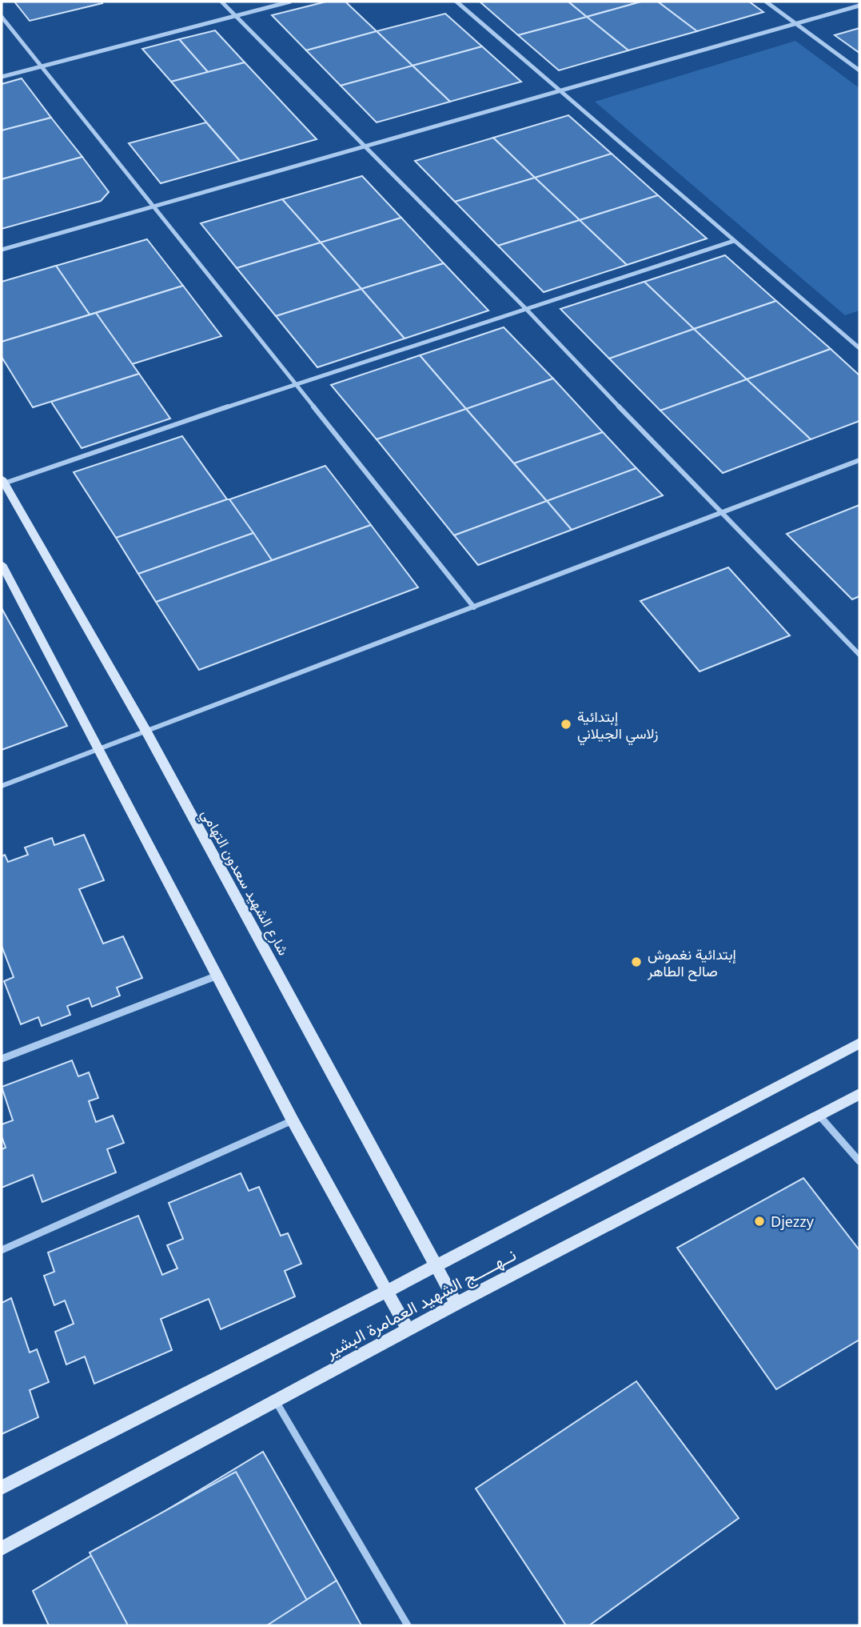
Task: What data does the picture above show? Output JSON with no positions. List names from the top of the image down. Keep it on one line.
{"streets":{"street":["شارع الشهيد سعدون التهامي","نــهـــــج الشهيد العمامرة البشير"]},"crossings":[["شارع الشهيد سعدون التهامي","نــهـــــج الشهيد العمامرة البشير"]],"places":["إبتدائية زلاسي الجيلاني","إبتدائية نغموش صالح الطاهر","Djezzy"]}
